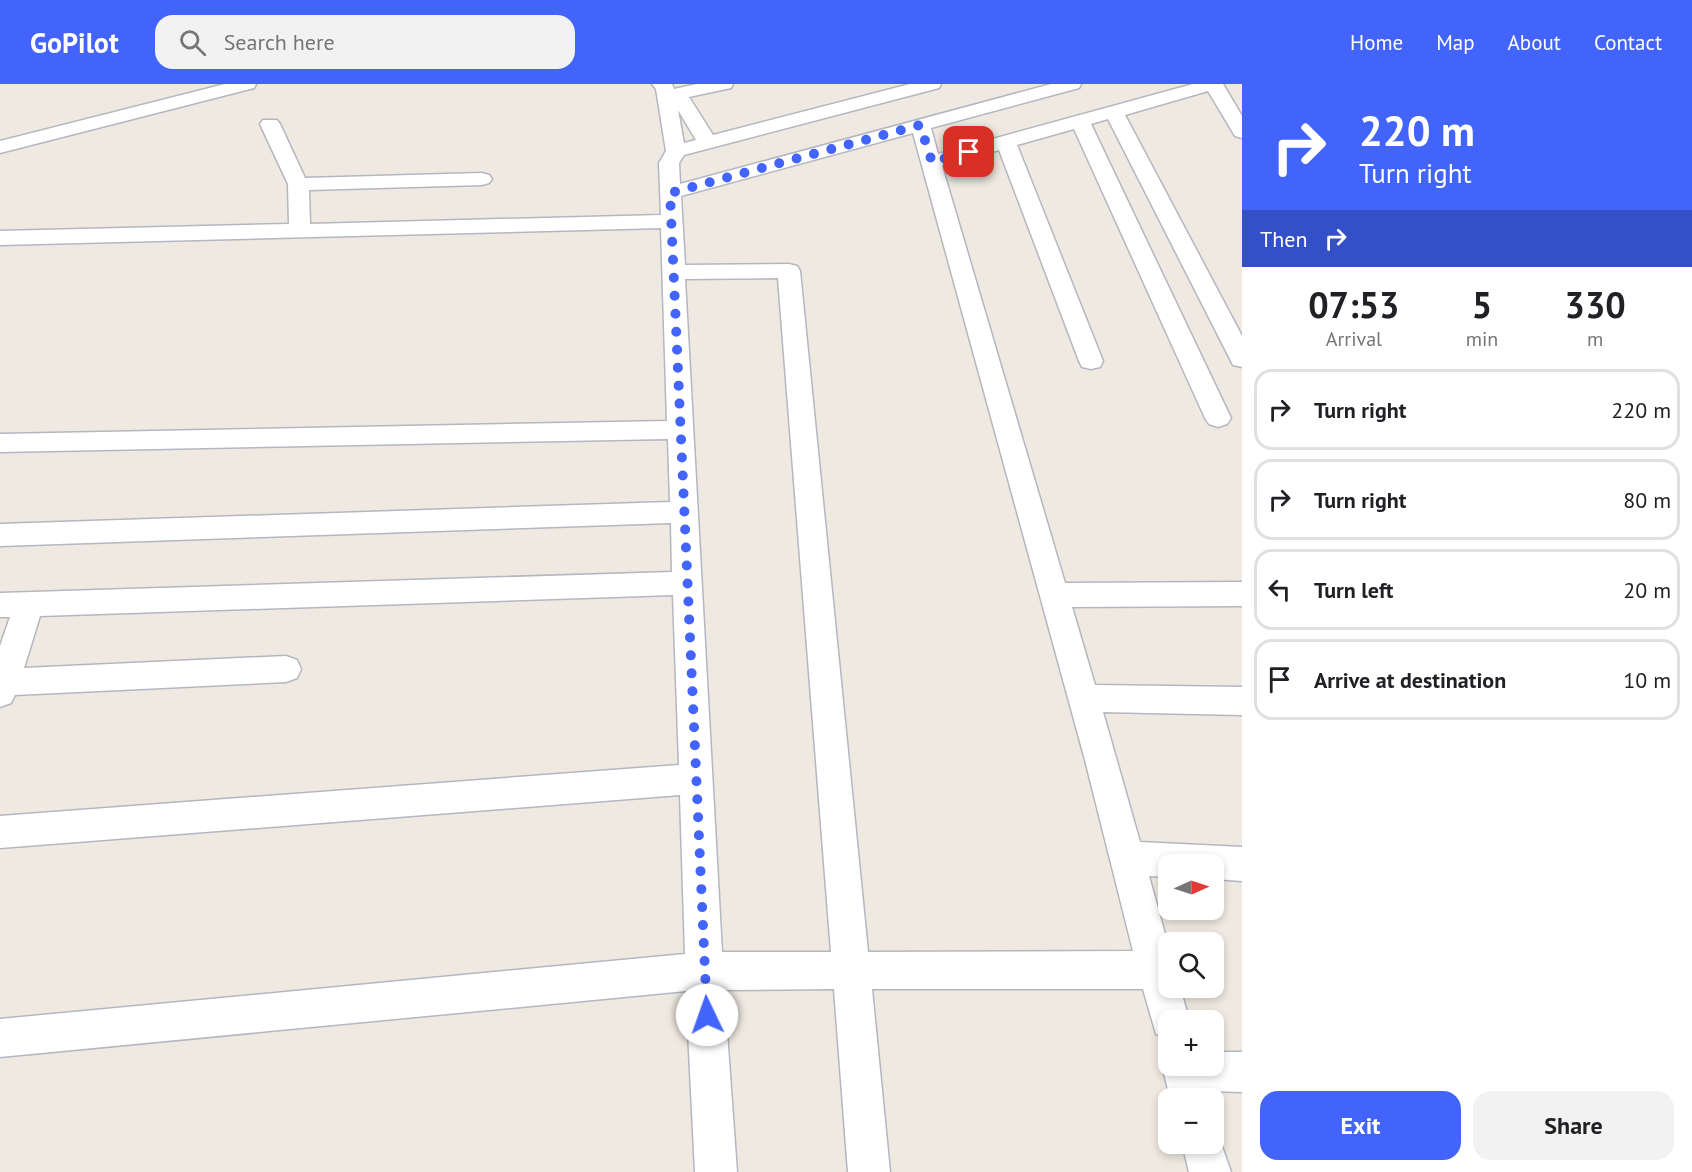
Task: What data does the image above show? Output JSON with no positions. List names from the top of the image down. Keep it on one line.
{"north":"right","page":{"header":"GoPilot","search":"Search here","nav":["Home","Map","About","Contact"],"turn":["220 m","Turn right"],"then":"Then","eta":["07:53","Arrival","5","min","330","m"],"list":[{"name":"Turn right","value":"220 m"},{"name":"Turn right","value":"80 m"},{"name":"Turn left","value":"20 m"},{"name":"Arrive at destination","value":"10 m"}],"map_buttons":["+","−"],"buttons":["Exit","Share"]}}
